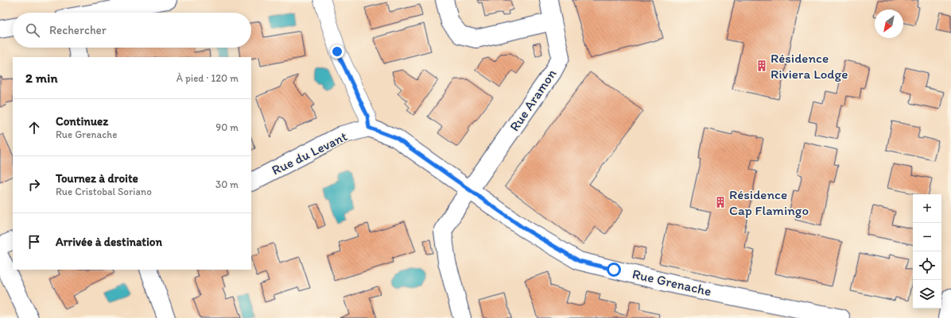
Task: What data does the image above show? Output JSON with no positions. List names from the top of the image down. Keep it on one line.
{"streets":{"street":["Rue Aramon","Rue du Levant","Rue Grenache"]},"crossings":[["Rue Aramon","Rue Grenache"],["Rue du Levant","Rue Grenache"]],"places":{"building":["Résidence Riviera Lodge","Résidence Cap Flamingo"]},"north":"bottom left","page":{"search":"Rechercher","heading":["2 min","À pied · 120 m"],"list":[["Continuez","Rue Grenache","90 m"],["Tournez à droite","Rue Cristobal Soriano","30 m"],"Arrivée à destination"],"map_buttons":["+","−"]}}
